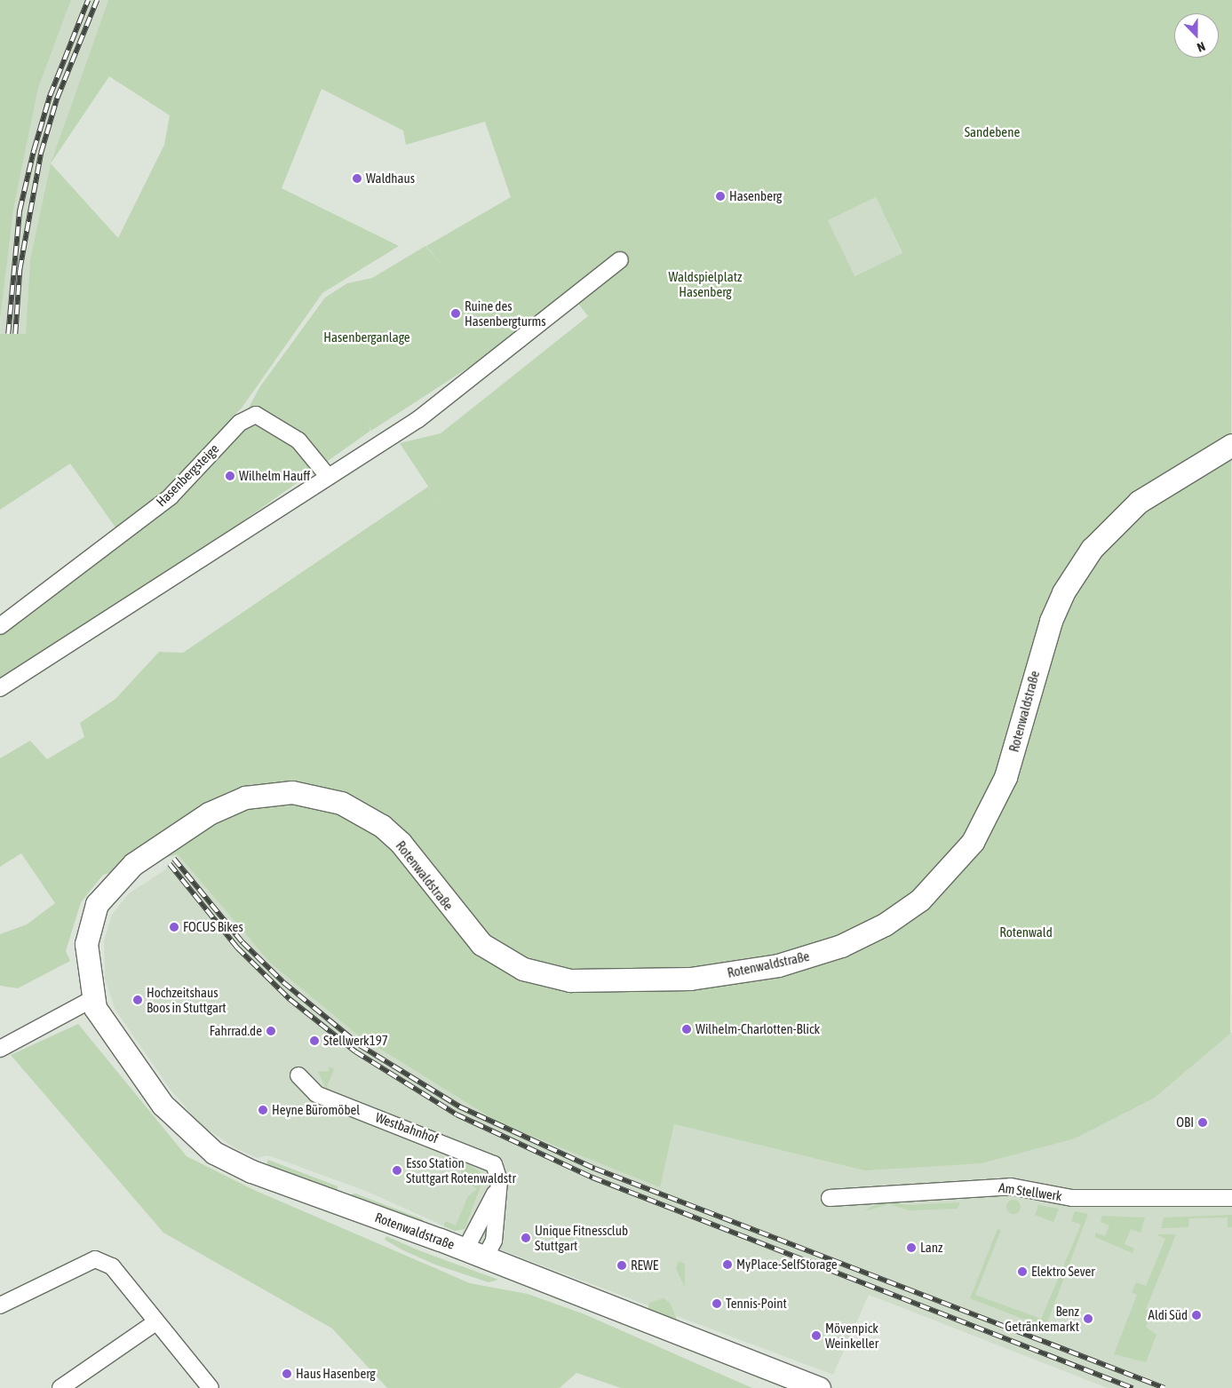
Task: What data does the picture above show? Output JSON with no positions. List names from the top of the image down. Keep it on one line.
{"streets":{"main road":["Rotenwaldstraße"],"street":["Hasenbergsteige","Westbahnhof","Am Stellwerk"]},"crossings":[["Rotenwaldstraße","Westbahnhof"]],"parks":["Sandebene","Waldspielplatz Hasenberg","Hasenberganlage","Rotenwald"],"places":["Waldhaus","Hasenberg","Ruine des Hasenbergturms","Wilhelm Hauff","FOCUS Bikes","Hochzeitshaus Boos in Stuttgart","Wilhelm-Charlotten-Blick","Fahrrad.de","Stellwerk197","Heyne Büromöbel","OBI","Esso Station Stuttgart Rotenwaldstr","Unique Fitnessclub Stuttgart","Lanz","MyPlace-SelfStorage","REWE","Elektro Sever","Tennis-Point","Aldi Süd","Benz Getränkemarkt","Mövenpick Weinkeller","Haus Hasenberg"],"north":"bottom"}
